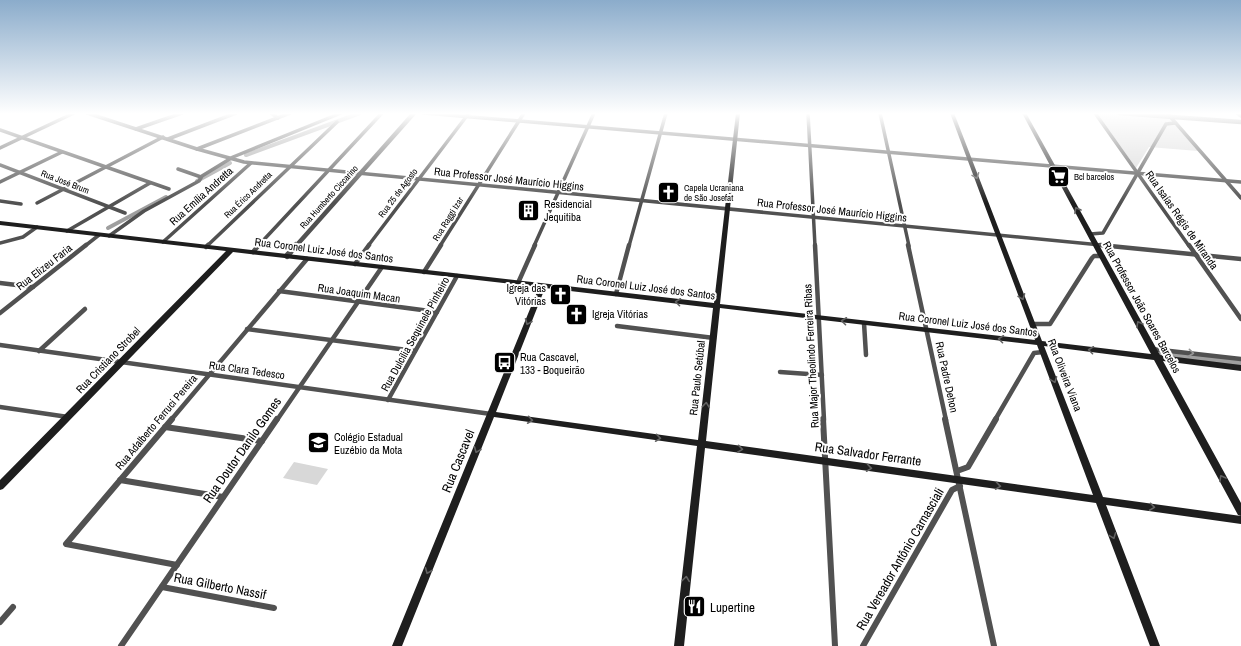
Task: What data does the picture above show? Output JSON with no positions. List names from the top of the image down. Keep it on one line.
{"streets":{"main road":["Rua Coronel Luiz José dos Santos","Rua Professor João Soares Barcelos","Rua Cristiano Strobel","Rua Oliveira Viana","Rua Paulo Setúbal","Rua Salvador Ferrante","Rua Cascavel"],"street":["Rua Professor José Maurício Higgins","Rua José Brum","Rua 25 de Agosto","Rua Érico Andretta","Rua Emília Andretta","Rua Humberto Ciccarino","Rua Raggi Izar","Rua Isaías Régis de Miranda","Rua Elizeu Faria","Rua Joaquim Macan","Rua Dulcília Sequinele Pinheiro","Rua Major Theolindo Ferreira Ribas","Rua Clara Tedesco","Rua Padre Dehon","Rua Adalberto Ferruci Pereira","Rua Doutor Danilo Gomes","Rua Vereador Antônio Carnasciali","Rua Gilberto Nassif"]},"crossings":[["Rua Professor José Maurício Higgins","Rua 25 de Agosto"],["Rua Professor José Maurício Higgins","Rua Érico Andretta"],["Rua Professor José Maurício Higgins","Rua Emília Andretta"],["Rua Professor José Maurício Higgins","Rua Humberto Ciccarino"],["Rua Professor José Maurício Higgins","Rua Raggi Izar"],["Rua Professor José Maurício Higgins","Rua Isaías Régis de Miranda"],["Rua Professor José Maurício Higgins","Rua Professor João Soares Barcelos"],["Rua Professor José Maurício Higgins","Rua Major Theolindo Ferreira Ribas"],["Rua Professor José Maurício Higgins","Rua Oliveira Viana"],["Rua Professor José Maurício Higgins","Rua Padre Dehon"],["Rua Professor José Maurício Higgins","Rua Paulo Setúbal"],["Rua 25 de Agosto","Rua Coronel Luiz José dos Santos"],["Rua Érico Andretta","Rua Coronel Luiz José dos Santos"],["Rua Emília Andretta","Rua Coronel Luiz José dos Santos"],["Rua Humberto Ciccarino","Rua Coronel Luiz José dos Santos"],["Rua Raggi Izar","Rua Coronel Luiz José dos Santos"],["Rua Coronel Luiz José dos Santos","Rua Elizeu Faria"],["Rua Coronel Luiz José dos Santos","Rua Professor João Soares Barcelos"],["Rua Coronel Luiz José dos Santos","Rua Dulcília Sequinele Pinheiro"],["Rua Coronel Luiz José dos Santos","Rua Major Theolindo Ferreira Ribas"],["Rua Coronel Luiz José dos Santos","Rua Cristiano Strobel"],["Rua Coronel Luiz José dos Santos","Rua Oliveira Viana"],["Rua Coronel Luiz José dos Santos","Rua Padre Dehon"],["Rua Coronel Luiz José dos Santos","Rua Paulo Setúbal"],["Rua Coronel Luiz José dos Santos","Rua Adalberto Ferruci Pereira"],["Rua Coronel Luiz José dos Santos","Rua Doutor Danilo Gomes"],["Rua Coronel Luiz José dos Santos","Rua Cascavel"],["Rua Joaquim Macan","Rua Dulcília Sequinele Pinheiro"],["Rua Joaquim Macan","Rua Adalberto Ferruci Pereira"],["Rua Joaquim Macan","Rua Doutor Danilo Gomes"],["Rua Dulcília Sequinele Pinheiro","Rua Clara Tedesco"],["Rua Major Theolindo Ferreira Ribas","Rua Salvador Ferrante"],["Rua Cristiano Strobel","Rua Clara Tedesco"],["Rua Clara Tedesco","Rua Adalberto Ferruci Pereira"],["Rua Clara Tedesco","Rua Doutor Danilo Gomes"],["Rua Clara Tedesco","Rua Salvador Ferrante"],["Rua Clara Tedesco","Rua Cascavel"],["Rua Oliveira Viana","Rua Salvador Ferrante"],["Rua Padre Dehon","Rua Salvador Ferrante"],["Rua Padre Dehon","Rua Vereador Antônio Carnasciali"],["Rua Paulo Setúbal","Rua Salvador Ferrante"],["Rua Adalberto Ferruci Pereira","Rua Doutor Danilo Gomes"],["Rua Doutor Danilo Gomes","Rua Gilberto Nassif"],["Rua Salvador Ferrante","Rua Cascavel"],["Rua Salvador Ferrante","Rua Vereador Antônio Carnasciali"]],"one_way":["Rua Professor João Soares Barcelos","Rua Oliveira Viana","Rua Paulo Setúbal","Rua Salvador Ferrante","Rua Cascavel"],"places":{"supermarket":["Bcl barcelos"],"church":["Capela Ucraniana de São Josefat","Igreja das Vitórias","Igreja Vitórias"],"building":["Residencial Jequitiba"],"bus stop":["Rua Cascavel, 133 - Boqueirão"],"school or university":["Colégio Estadual Euzébio da Mota"],"restaurant":["Lupertine"]}}
